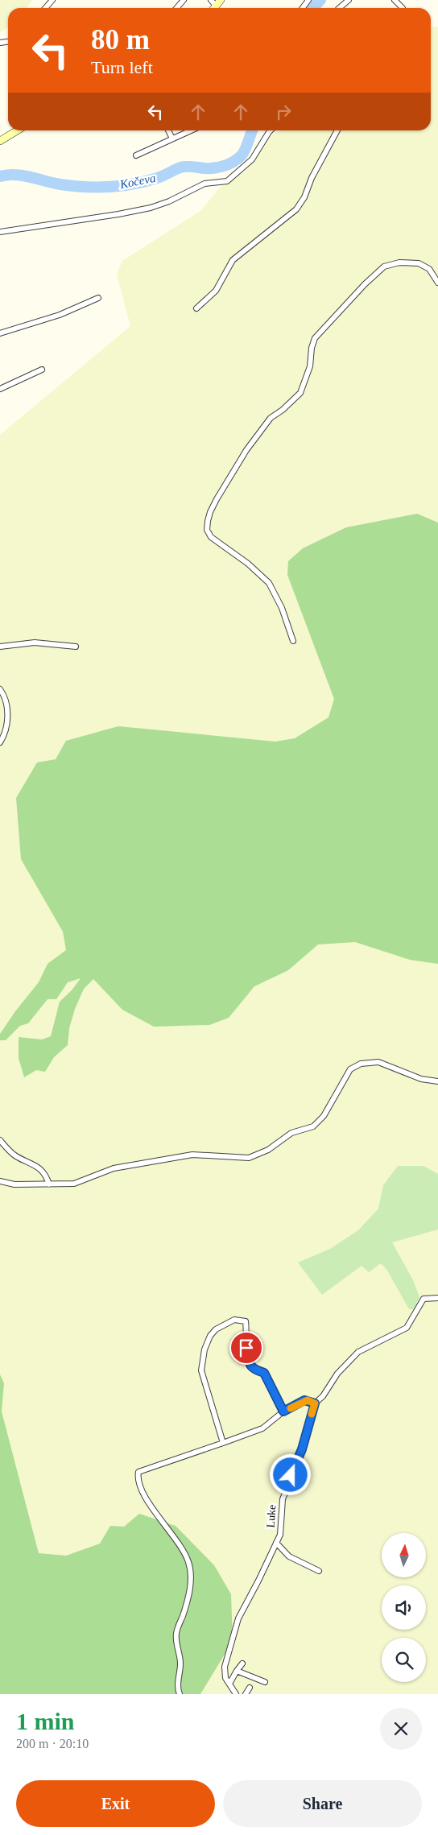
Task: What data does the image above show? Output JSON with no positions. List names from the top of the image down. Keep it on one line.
{"streets":{"street":["Luke"]},"water":["Kočeva"],"north":"top","page":{"turn":["80 m","Turn left"],"heading":["1 min","200 m · 20:10"],"buttons":["Exit","Share"]}}
